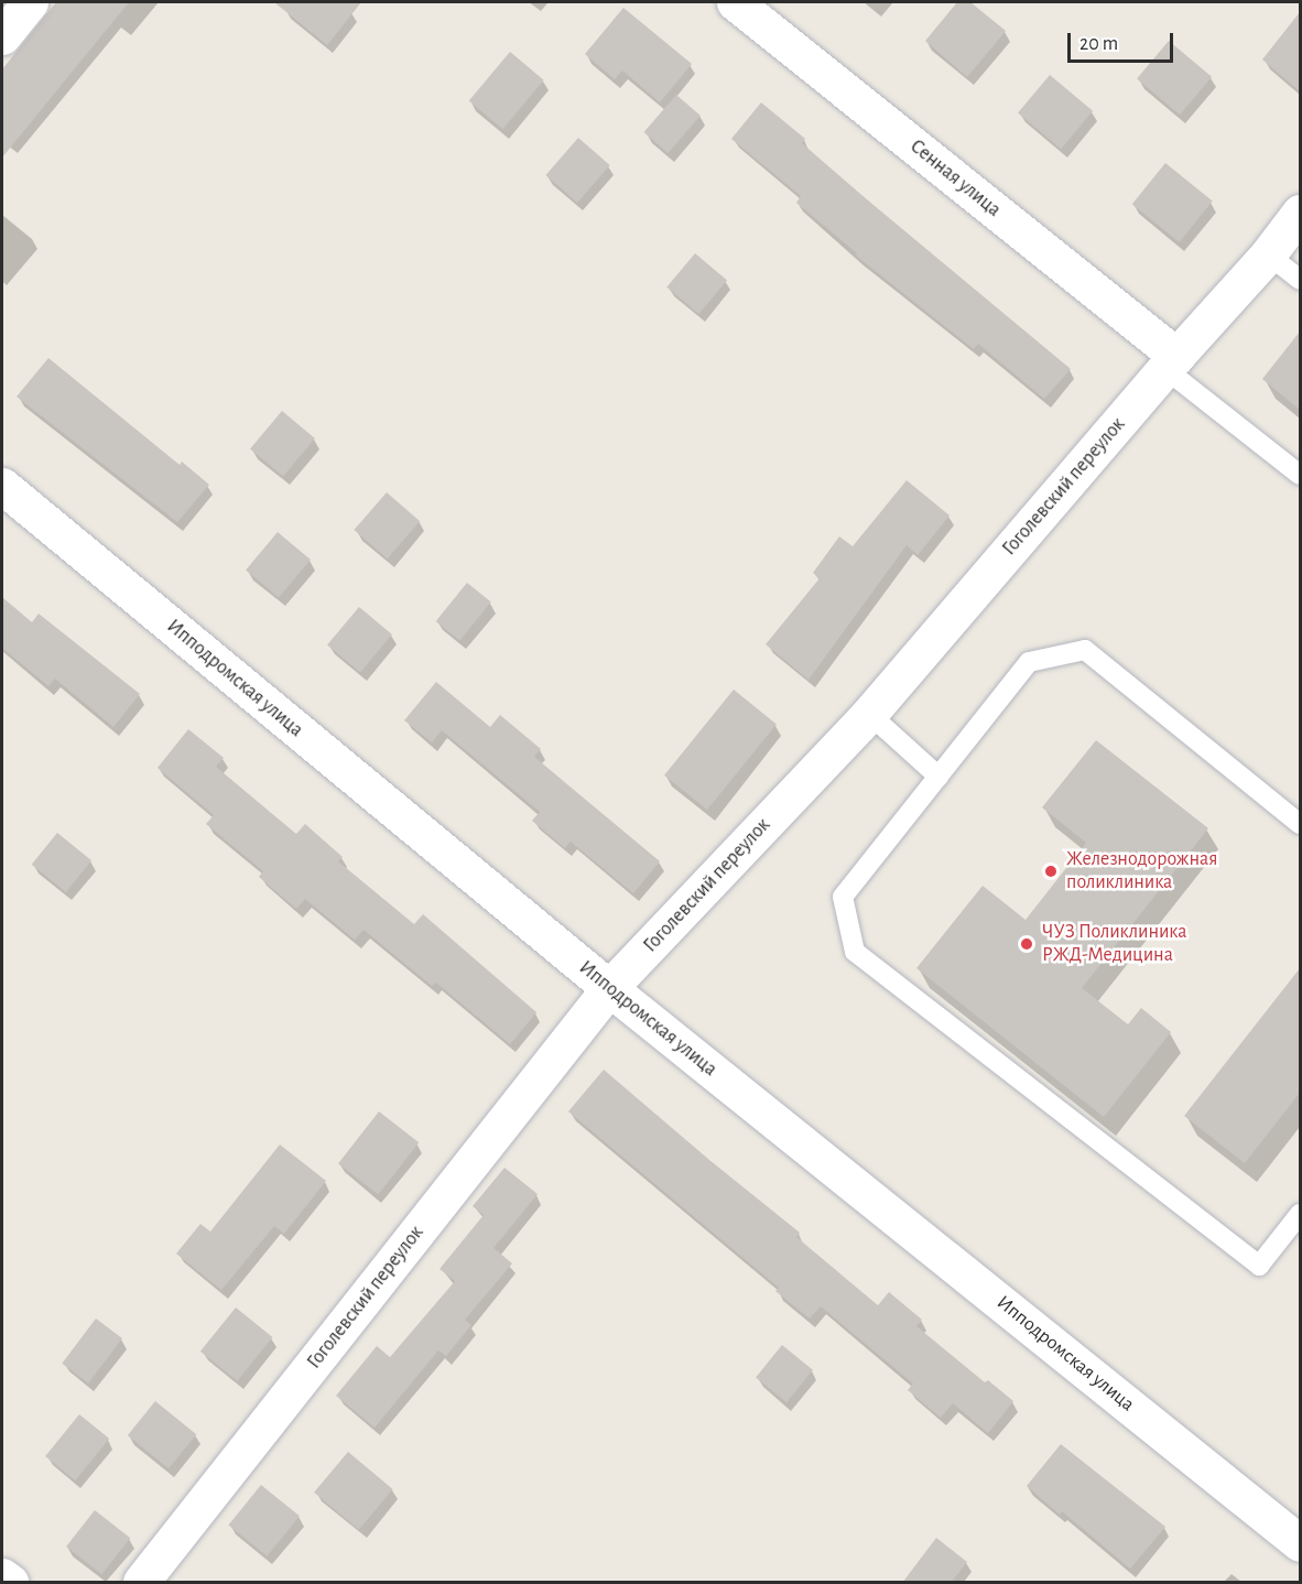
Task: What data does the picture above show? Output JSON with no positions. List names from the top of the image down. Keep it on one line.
{"streets":{"street":["Сенная улица","Гоголевский переулок","Ипподромская улица"]},"crossings":[["Сенная улица","Гоголевский переулок"],["Гоголевский переулок","Ипподромская улица"]],"places":["Железнодорожная поликлиника","ЧУЗ Поликлиника РЖД-Медицина"],"scale_bar":"20 m"}
